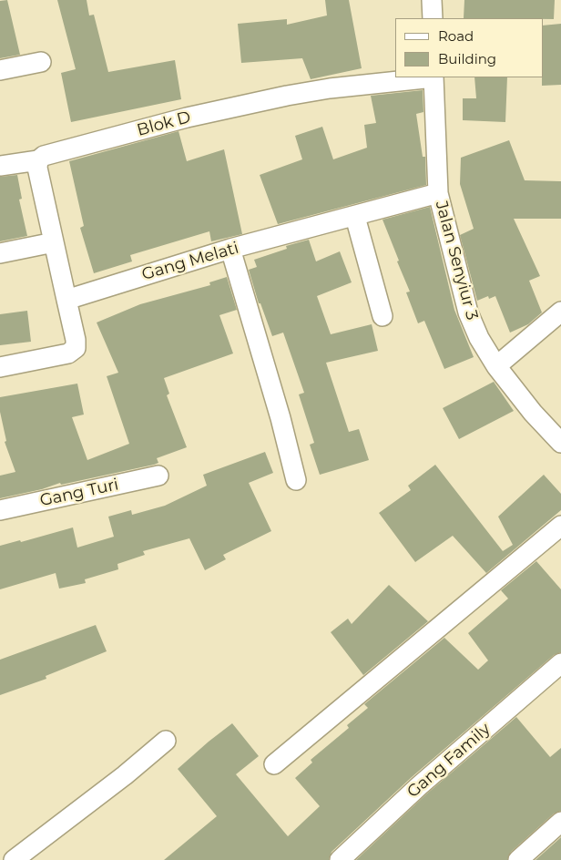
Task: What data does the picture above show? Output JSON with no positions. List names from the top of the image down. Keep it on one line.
{"streets":{"street":["Blok D","Jalan Senyiur 3","Gang Melati","Gang Turi","Gang Family"]},"crossings":[["Blok D","Jalan Senyiur 3"],["Jalan Senyiur 3","Gang Melati"]],"legend":["Road","Building"]}
